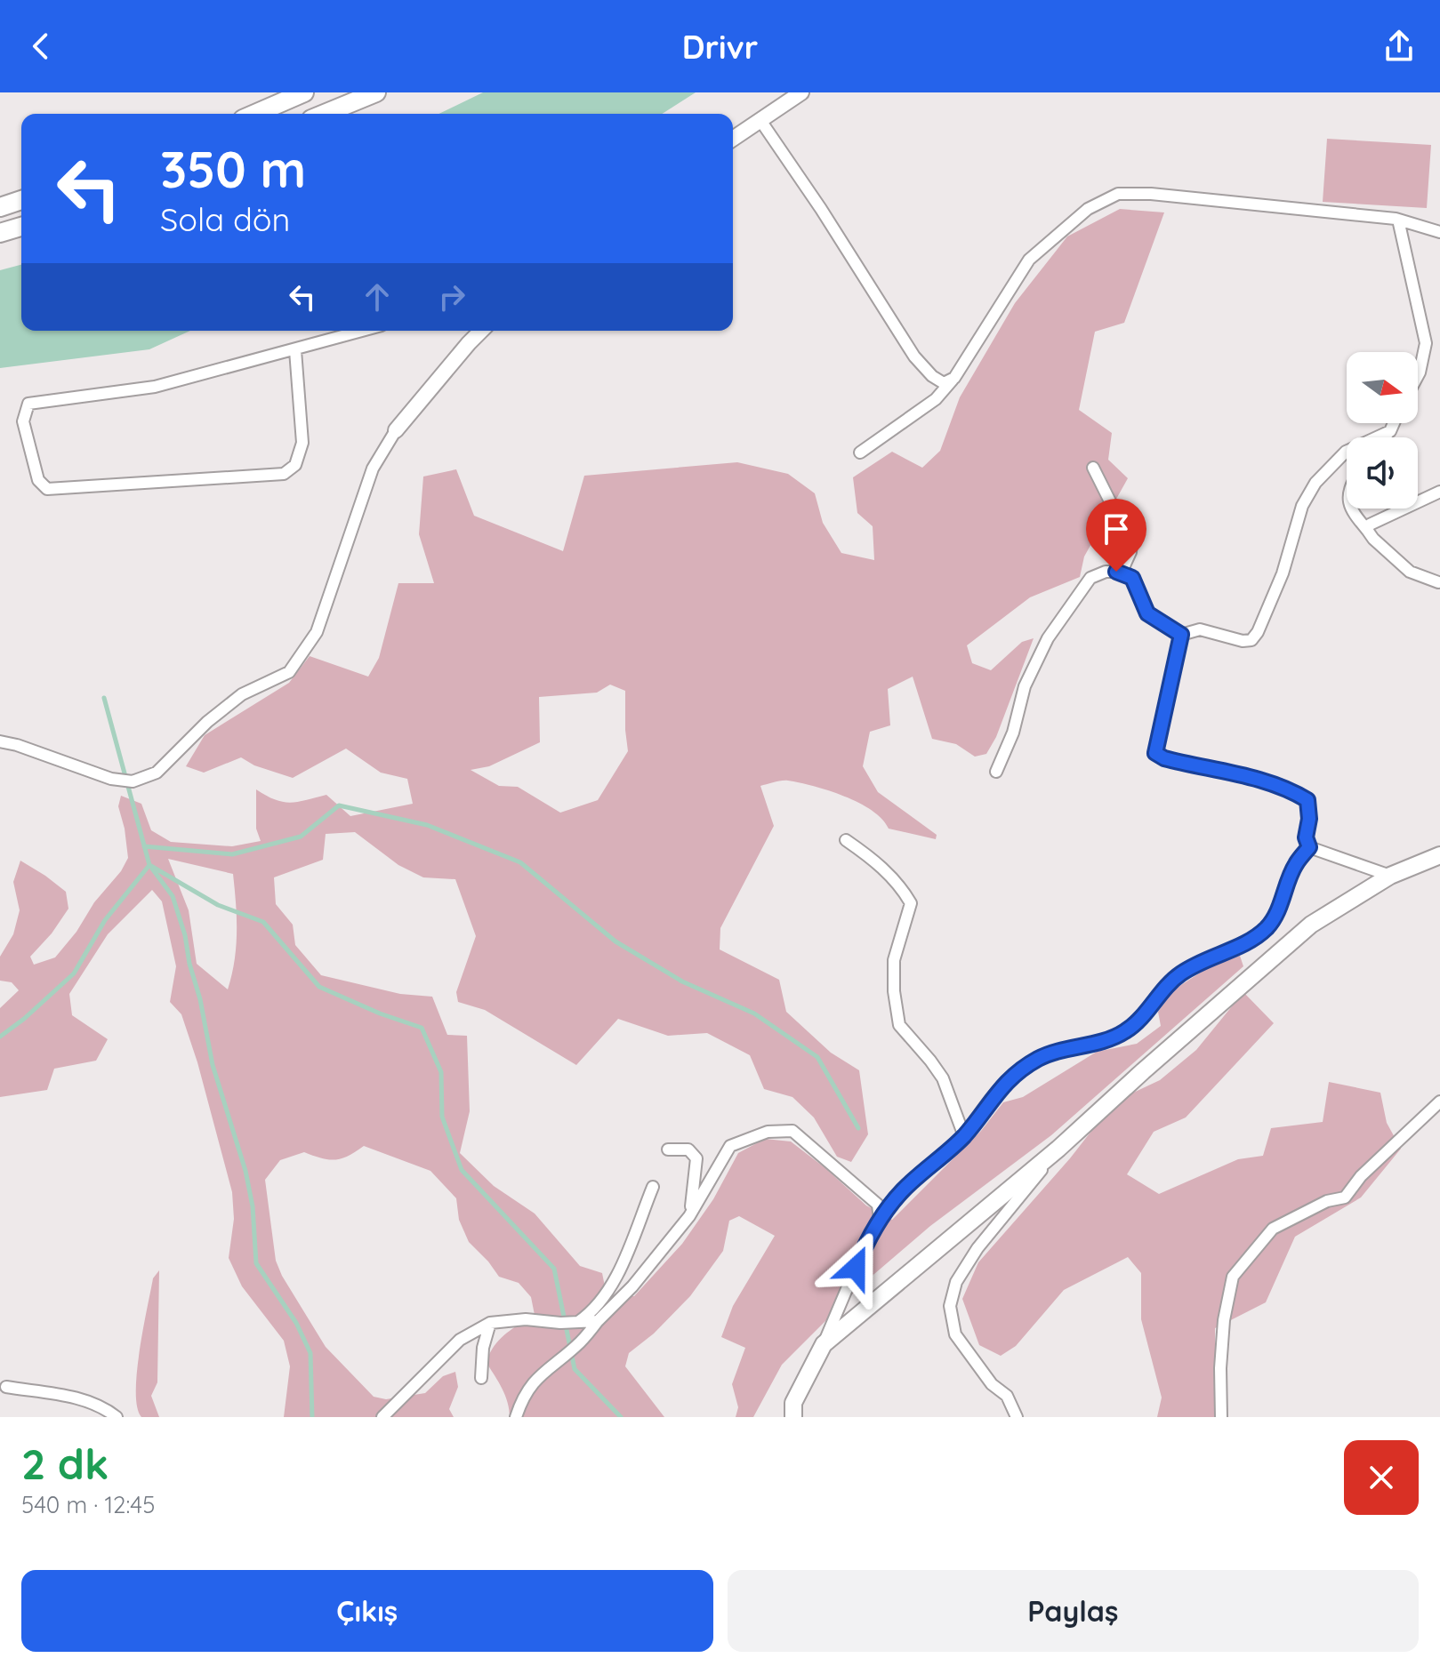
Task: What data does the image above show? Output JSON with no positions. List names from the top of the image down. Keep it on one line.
{"north":"right","page":{"header":"Drivr","turn":["350 m","Sola dön"],"heading":["2 dk","540 m · 12:45"],"buttons":["Çıkış","Paylaş"]}}
